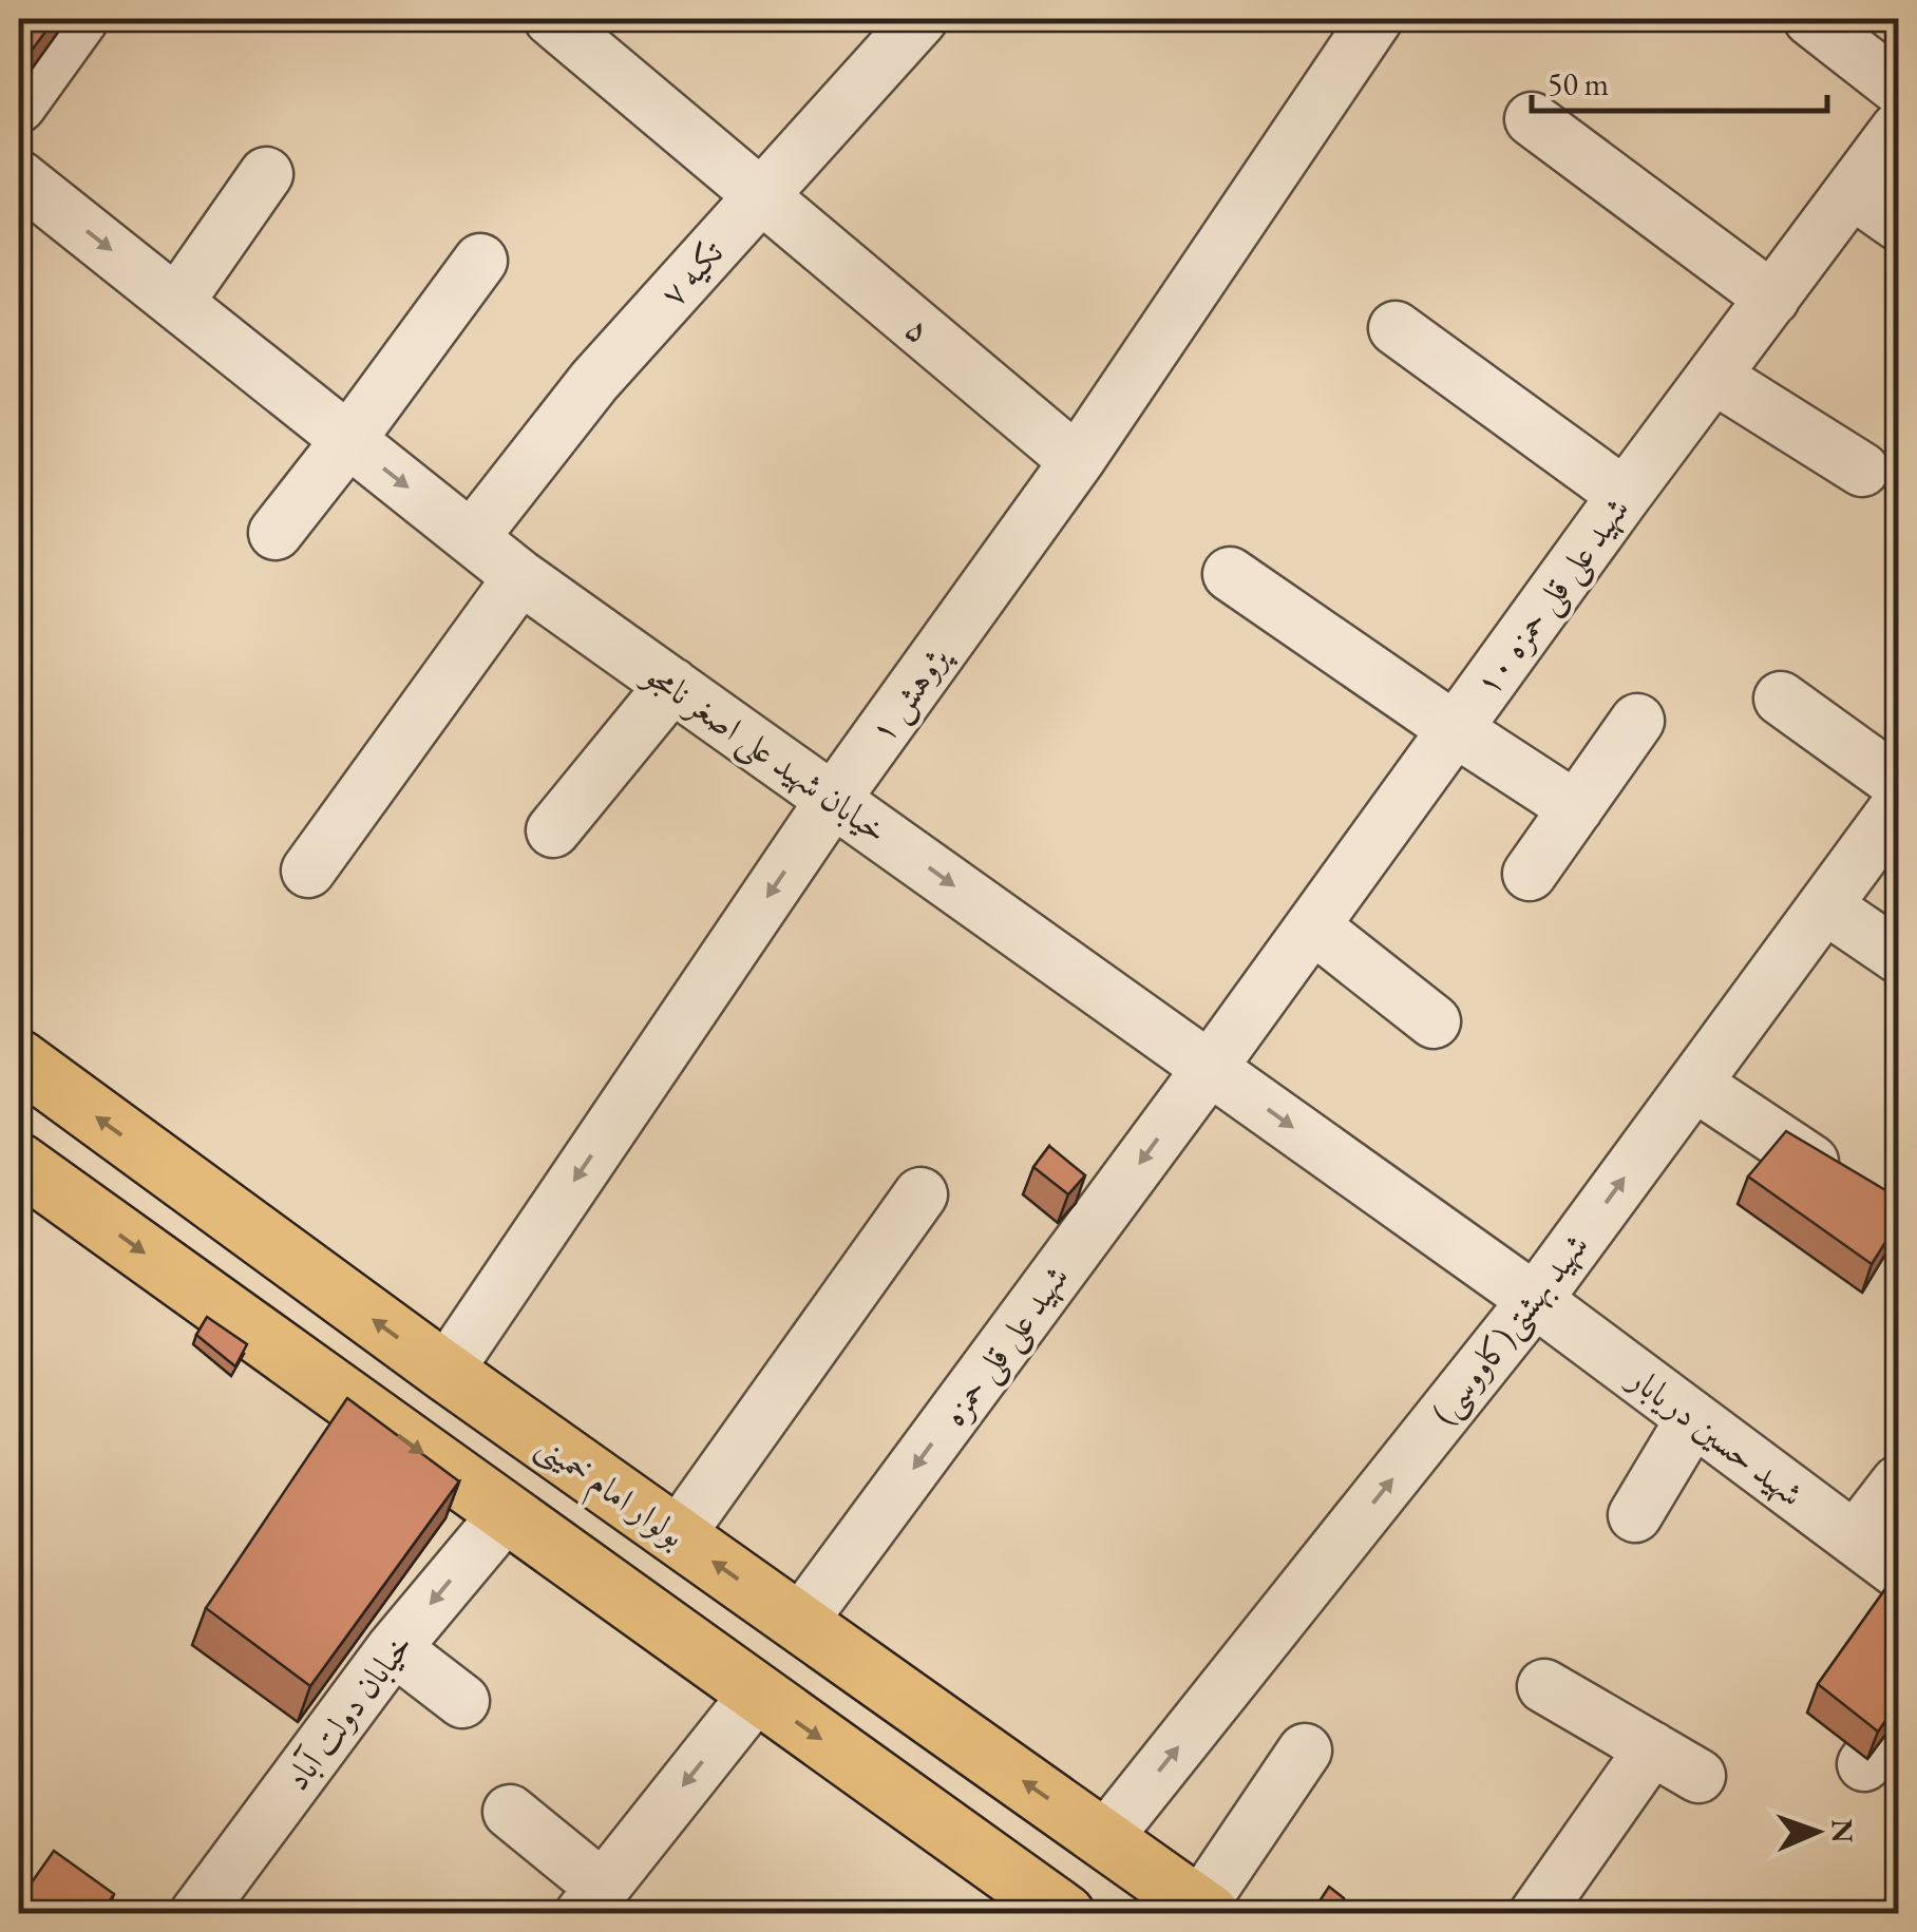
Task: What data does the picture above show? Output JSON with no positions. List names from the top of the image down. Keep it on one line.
{"streets":{"main road":["بولوار امام خمینی"],"street":["تکیه ۷","۵","شهید علی قلی حمزه ۱۰","پژوهش ۱","خیابان شهید علی اصغر نامجو","شهید بهشتی(کاووسی)","شهید علی قلی حمزه","شهید حسین دریابار","خیابان دولت آباد"]},"crossings":[["تکیه ۷","۵"],["تکیه ۷","خیابان شهید علی اصغر نامجو"],["۵","پژوهش ۱"],["شهید علی قلی حمزه ۱۰","خیابان شهید علی اصغر نامجو"],["شهید علی قلی حمزه ۱۰","شهید علی قلی حمزه"],["پژوهش ۱","خیابان شهید علی اصغر نامجو"],["پژوهش ۱","بولوار امام خمینی"],["خیابان شهید علی اصغر نامجو","شهید بهشتی(کاووسی)"],["خیابان شهید علی اصغر نامجو","شهید علی قلی حمزه"],["خیابان شهید علی اصغر نامجو","شهید حسین دریابار"],["شهید بهشتی(کاووسی)","شهید حسین دریابار"],["شهید بهشتی(کاووسی)","بولوار امام خمینی"],["شهید علی قلی حمزه","بولوار امام خمینی"]],"scale_bar":"50 m","north":"right"}
